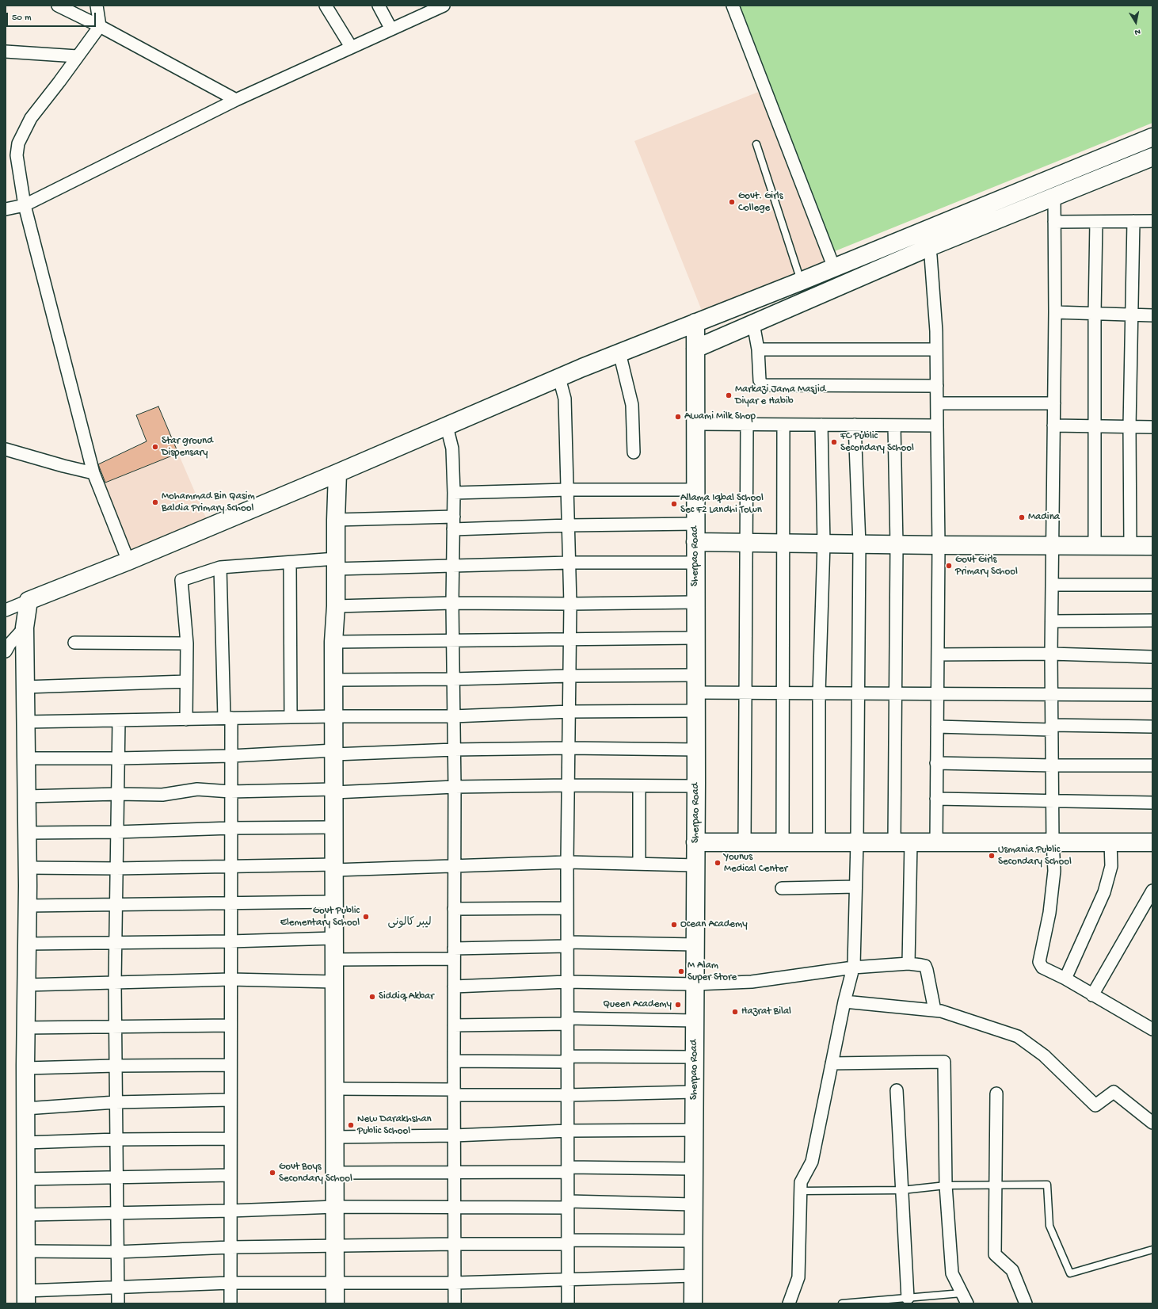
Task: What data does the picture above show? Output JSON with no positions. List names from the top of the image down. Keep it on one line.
{"streets":{"street":["Sherpao Road"]},"districts":["لیبر کالونی"],"places":["Govt. Girls College","Markazi Jama Masjid Diyar e Habib","Awami Milk Shop","FC Public Secondary School","Star ground Dispensary","Mohammad Bin Qasim Baldia Primary School","Allama Iqbal School Sec F2 Landhi Town","Madina","Govt Girls Primary School","Usmania Public Secondary School","Younus Medical Center","Govt Public Elementary School","Ocean Academy","M Alam Super Store","Siddiq Akbar","Queen Academy","Hazrat Bilal","New Darakhshan Public School","Govt Boys Secondary School"],"scale_bar":"50 m","north":"bottom"}
